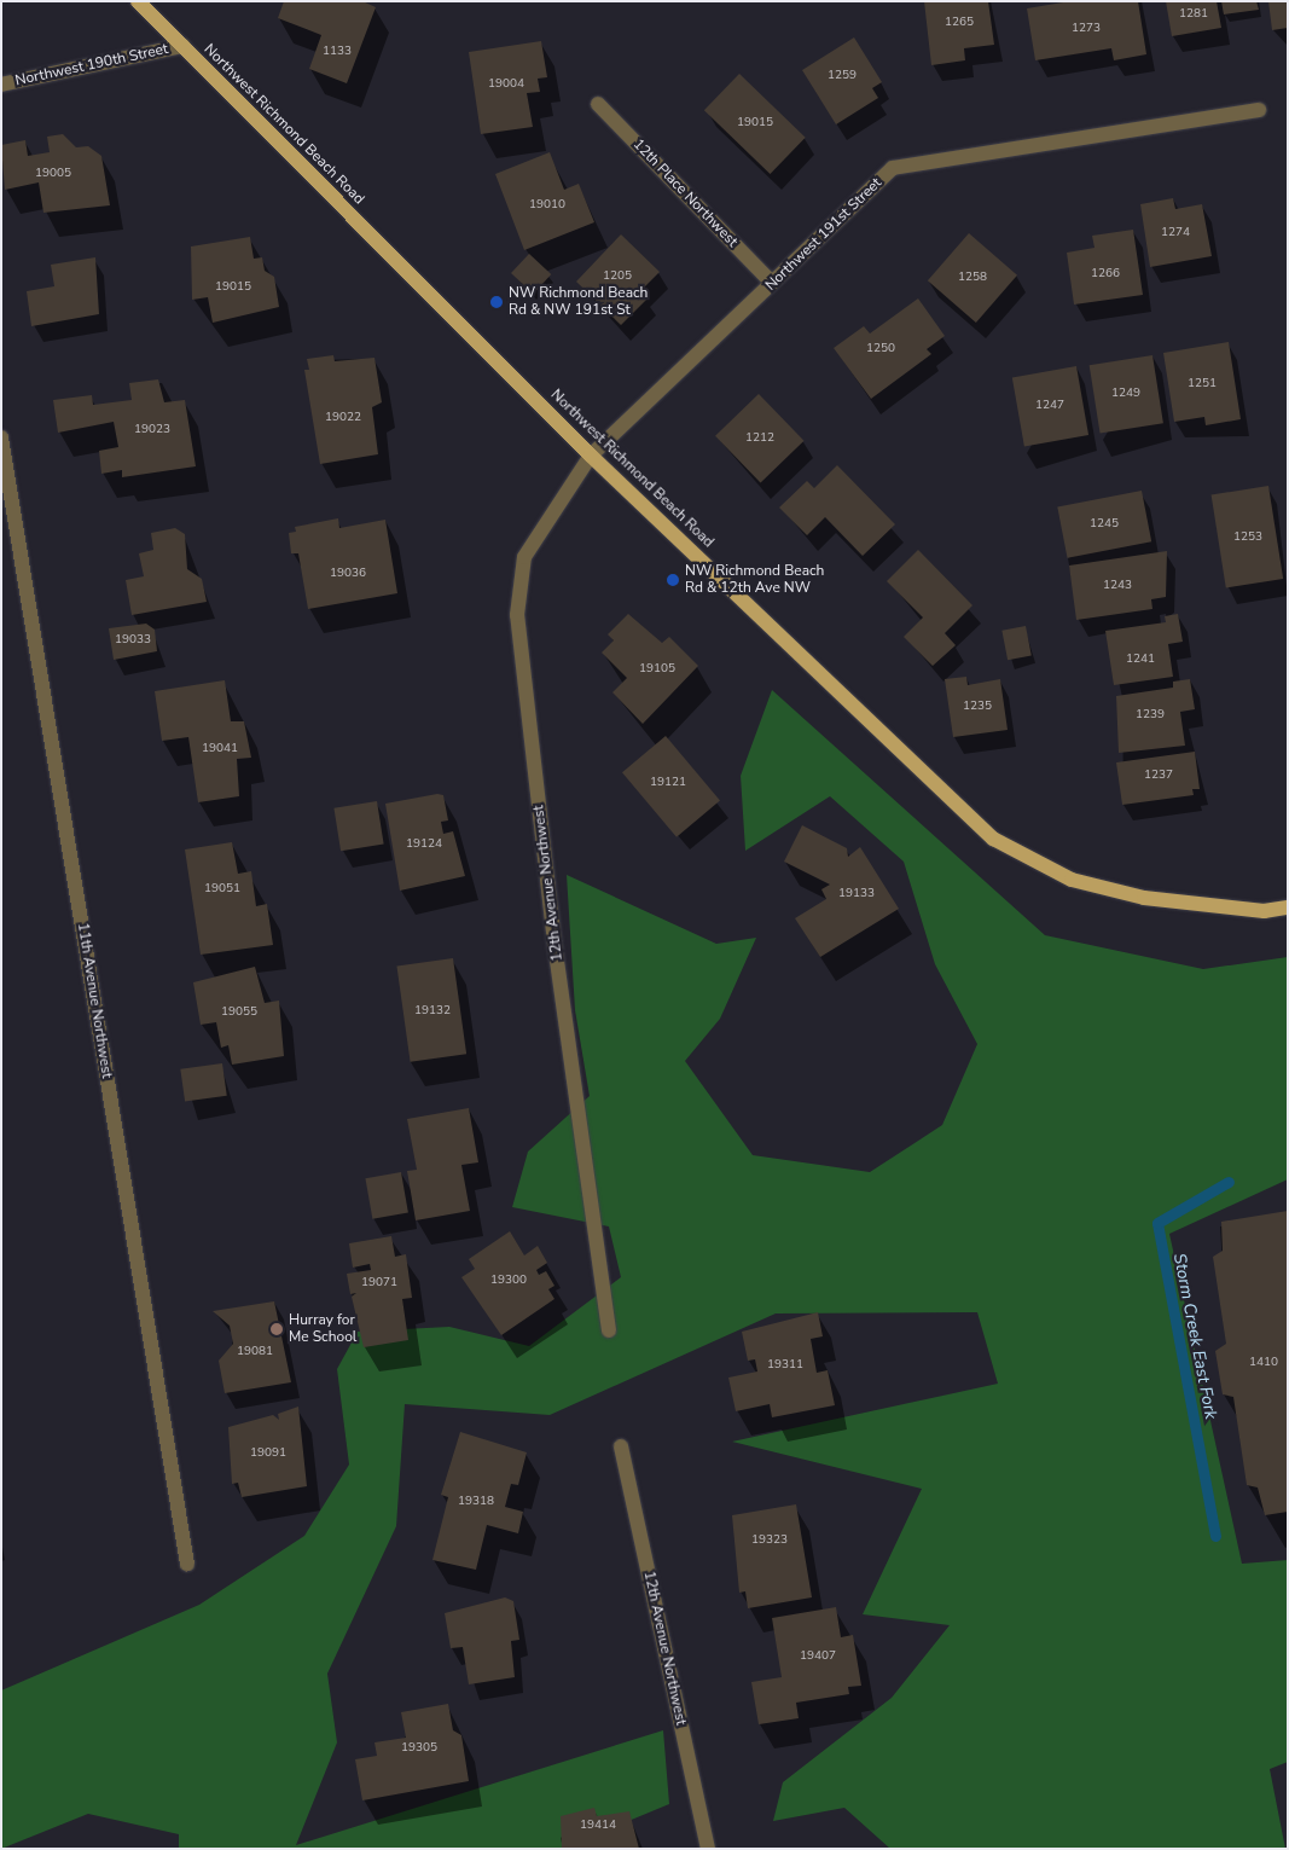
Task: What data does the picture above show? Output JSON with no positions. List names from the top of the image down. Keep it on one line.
{"streets":{"main road":["Northwest Richmond Beach Road"],"street":["Northwest 190th Street","12th Place Northwest","Northwest 191st Street","12th Avenue Northwest","11th Avenue Northwest"]},"crossings":[["Northwest 190th Street","Northwest Richmond Beach Road"],["Northwest Richmond Beach Road","Northwest 191st Street"],["Northwest Richmond Beach Road","12th Avenue Northwest"],["12th Place Northwest","Northwest 191st Street"],["Northwest 191st Street","12th Avenue Northwest"]],"water":["Storm Creek East Fork"],"places":["NW Richmond Beach Rd & NW 191st St","NW Richmond Beach Rd & 12th Ave NW","Hurray for Me School"],"house_numbers":["1281","1265","1273","1133","1259","19004","19015","19005","19010","1274","1266","1205","1258","19015","1250","1251","1249","1247","19022","19023","1212","1245","1253","19036","1243","19033","1241","19105","1235","1239","19041","1237","19121","19124","19051","19133","19132","19055","19300","19071","19081","1410","19311","19091","19318","19323","19407","19305","19414"]}
